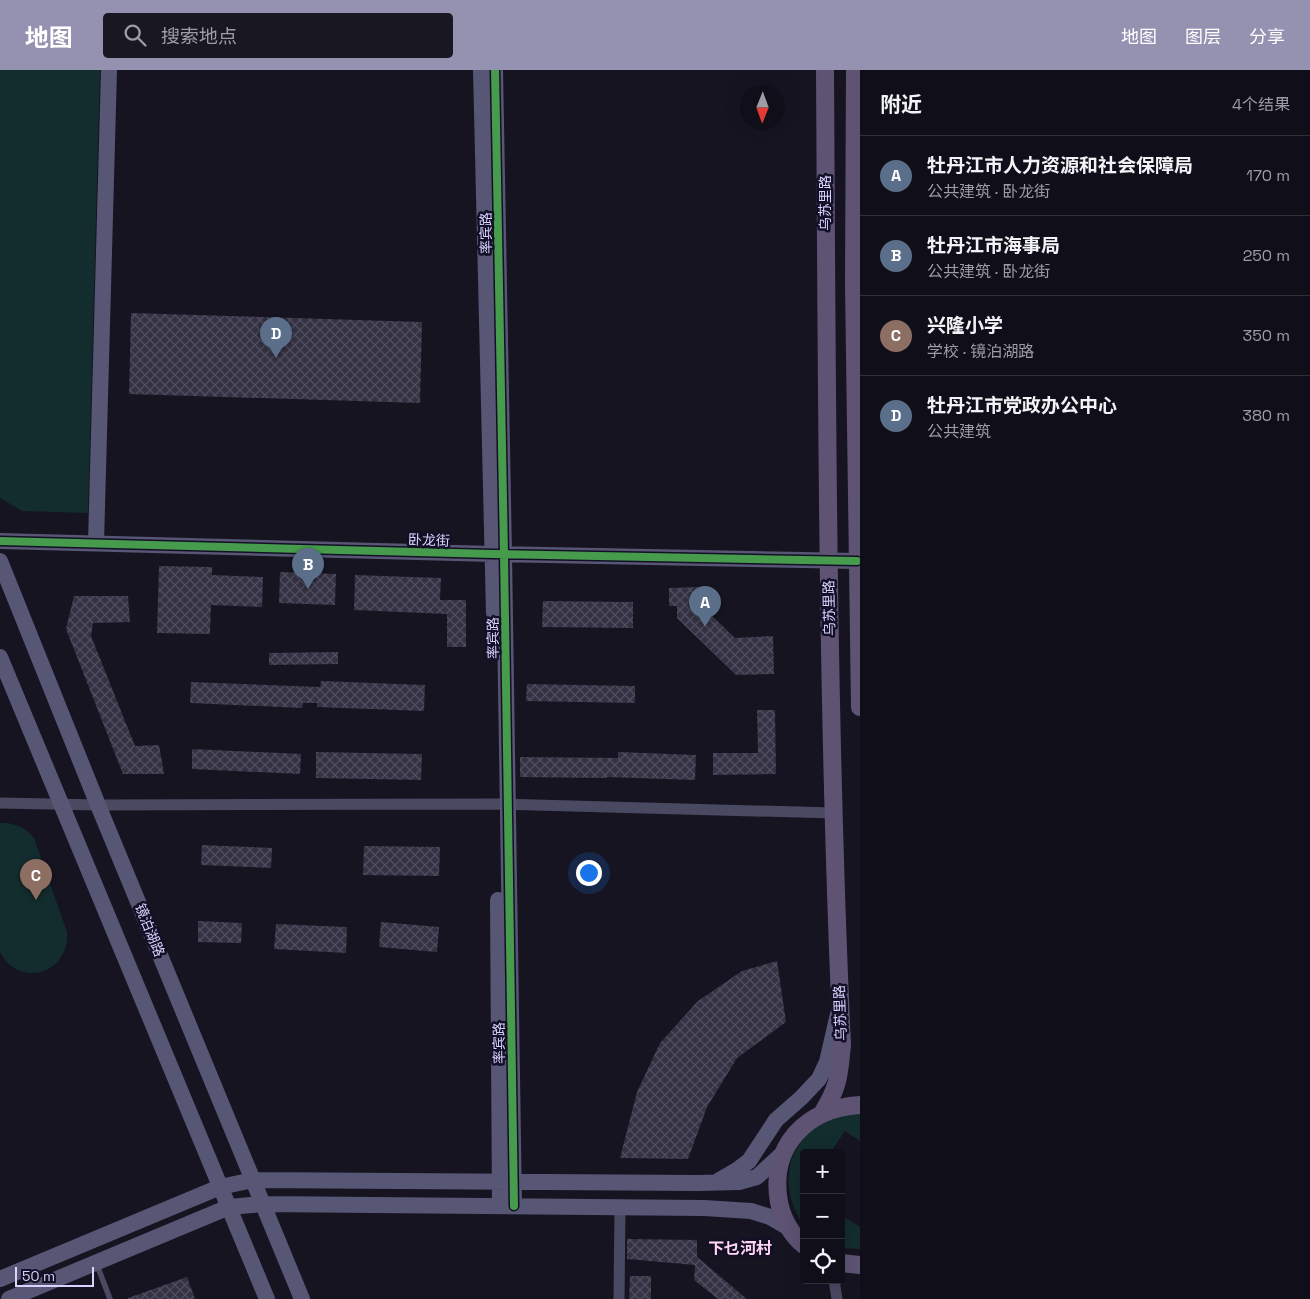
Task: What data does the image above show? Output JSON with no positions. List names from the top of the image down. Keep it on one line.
{"streets":{"main road":["乌苏里路","率宾路","卧龙街","镜泊湖路"]},"crossings":[["乌苏里路","卧龙街"],["率宾路","卧龙街"]],"districts":["下乜河村"],"scale_bar":"50 m","north":"bottom","page":{"header":"地图","search":"搜索地点","nav":["地图","图层","分享"],"heading":["附近","4个结果"],"list":[{"mark":"A","name":"牡丹江市人力资源和社会保障局","note":"公共建筑 · 卧龙街","value":"170 m"},{"mark":"B","name":"牡丹江市海事局","note":"公共建筑 · 卧龙街","value":"250 m"},{"mark":"C","name":"兴隆小学","note":"学校 · 镜泊湖路","value":"350 m"},{"mark":"D","name":"牡丹江市党政办公中心","note":"公共建筑","value":"380 m"}],"pins":["D","B","A","C"],"map_buttons":["+","−"],"scale":"50 m"}}
